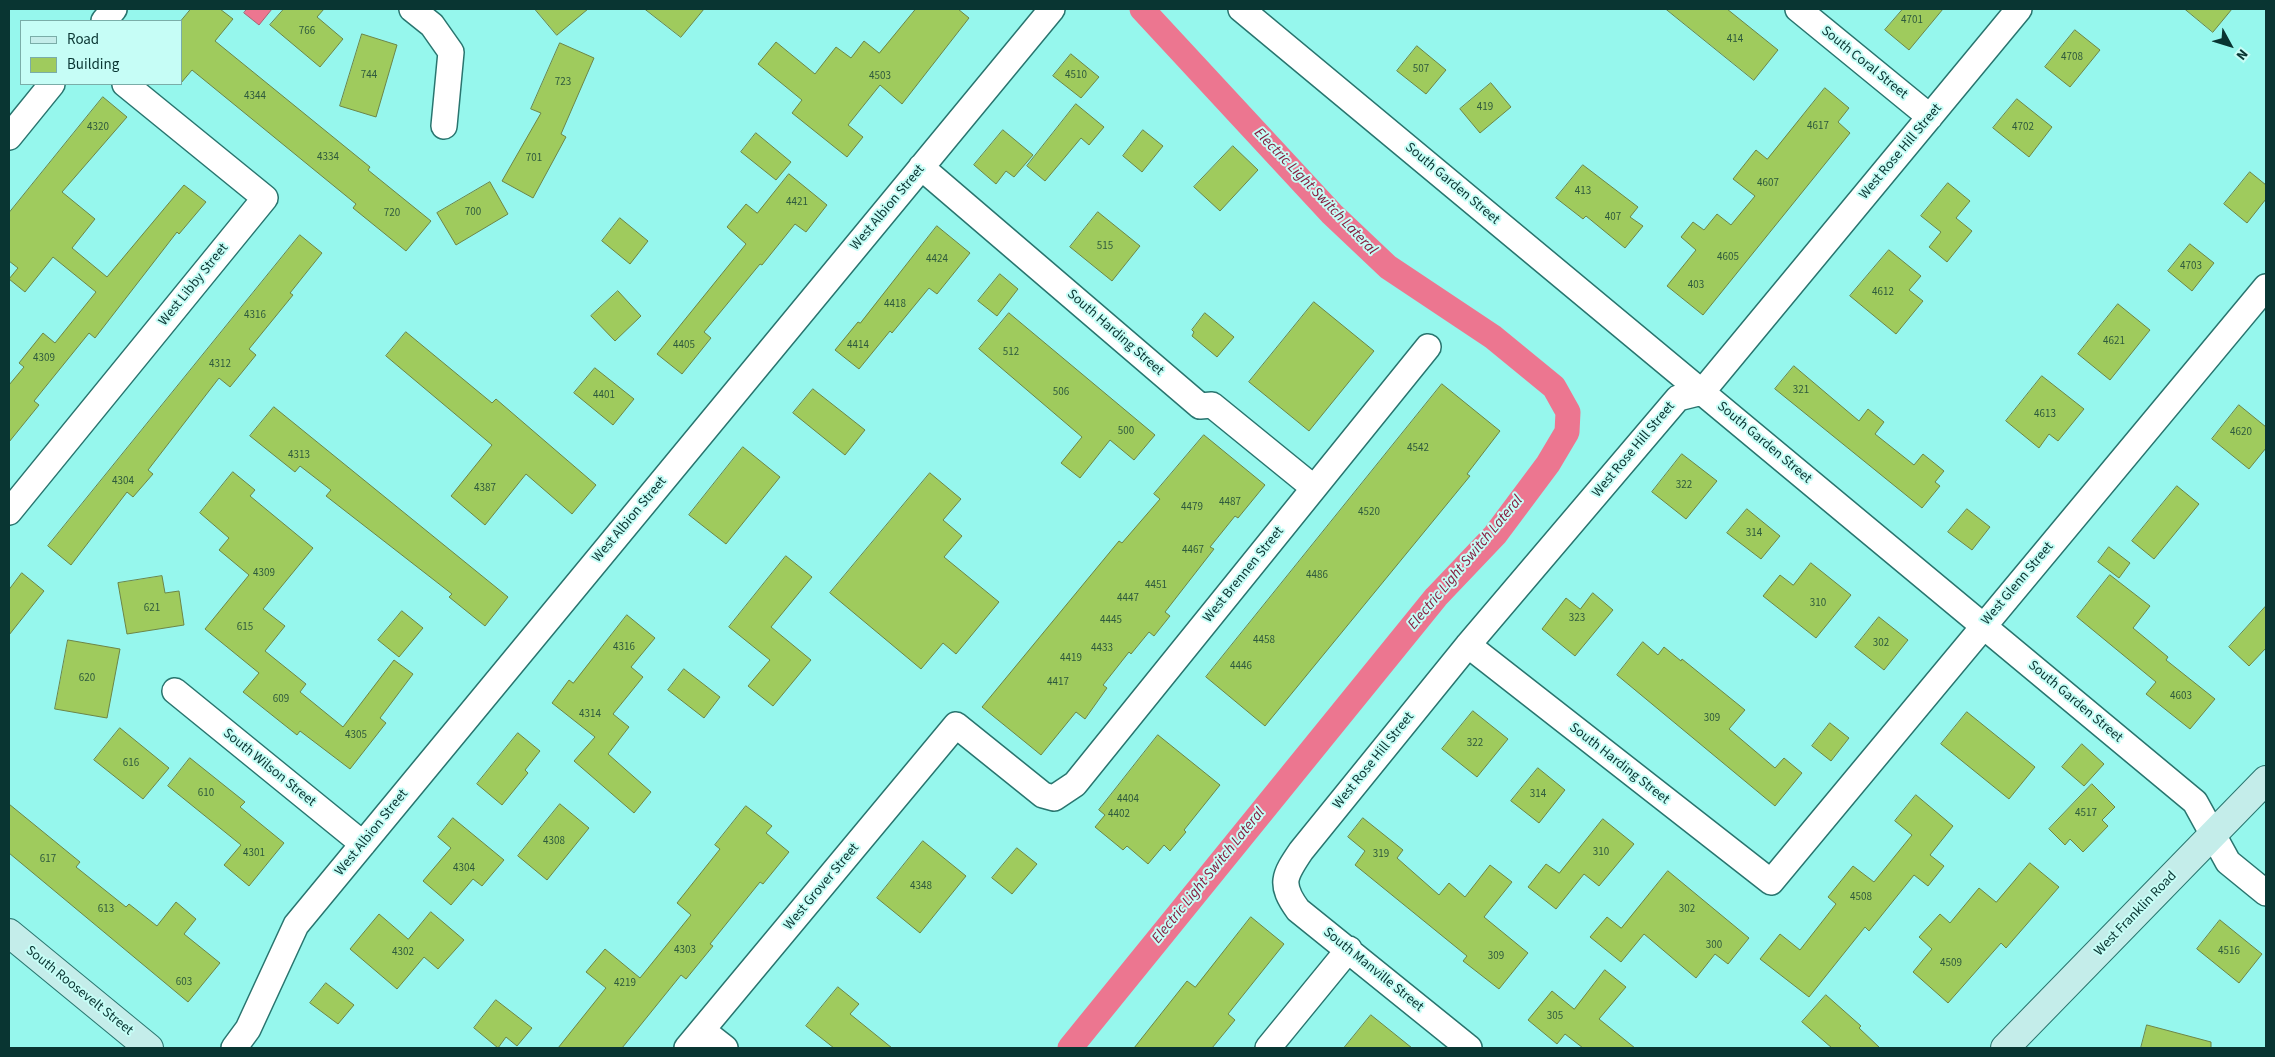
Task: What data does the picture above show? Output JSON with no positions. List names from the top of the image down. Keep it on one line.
{"streets":{"street":["South Coral Street","West Rose Hill Street","South Garden Street","West Albion Street","West Libby Street","South Harding Street","West Brennen Street","West Glenn Street","South Wilson Street","West Grover Street","West Franklin Road","South Manville Street","South Roosevelt Street"]},"crossings":[["South Coral Street","West Rose Hill Street"],["West Rose Hill Street","South Garden Street"],["West Rose Hill Street","South Harding Street"],["West Rose Hill Street","South Manville Street"],["South Garden Street","West Glenn Street"],["South Garden Street","West Franklin Road"],["West Albion Street","South Harding Street"],["West Albion Street","South Wilson Street"],["South Harding Street","West Brennen Street"],["South Harding Street","West Glenn Street"],["West Brennen Street","West Grover Street"]],"water":["Electric Light Switch Lateral"],"house_numbers":["4701","766","414","4708","507","744","4510","4503","723","4344","419","4617","4320","4702","4334","701","4607","413","4421","700","720","407","515","4605","4424","4703","403","4612","4418","4316","4621","4405","4414","512","4309","4312","321","506","4401","4613","500","4620","4542","4313","4304","322","4387","4487","4479","4520","314","4467","4309","4486","4451","4447","310","621","323","4445","615","4458","302","4316","4433","4419","4446","620","4417","4603","609","4314","309","4305","322","616","610","314","4404","4517","4402","4308","310","4301","319","617","4304","4348","4508","613","302","300","4303","4516","4302","309","4509","603","4219","305"],"legend":["Road","Building"],"north":"bottom right"}
